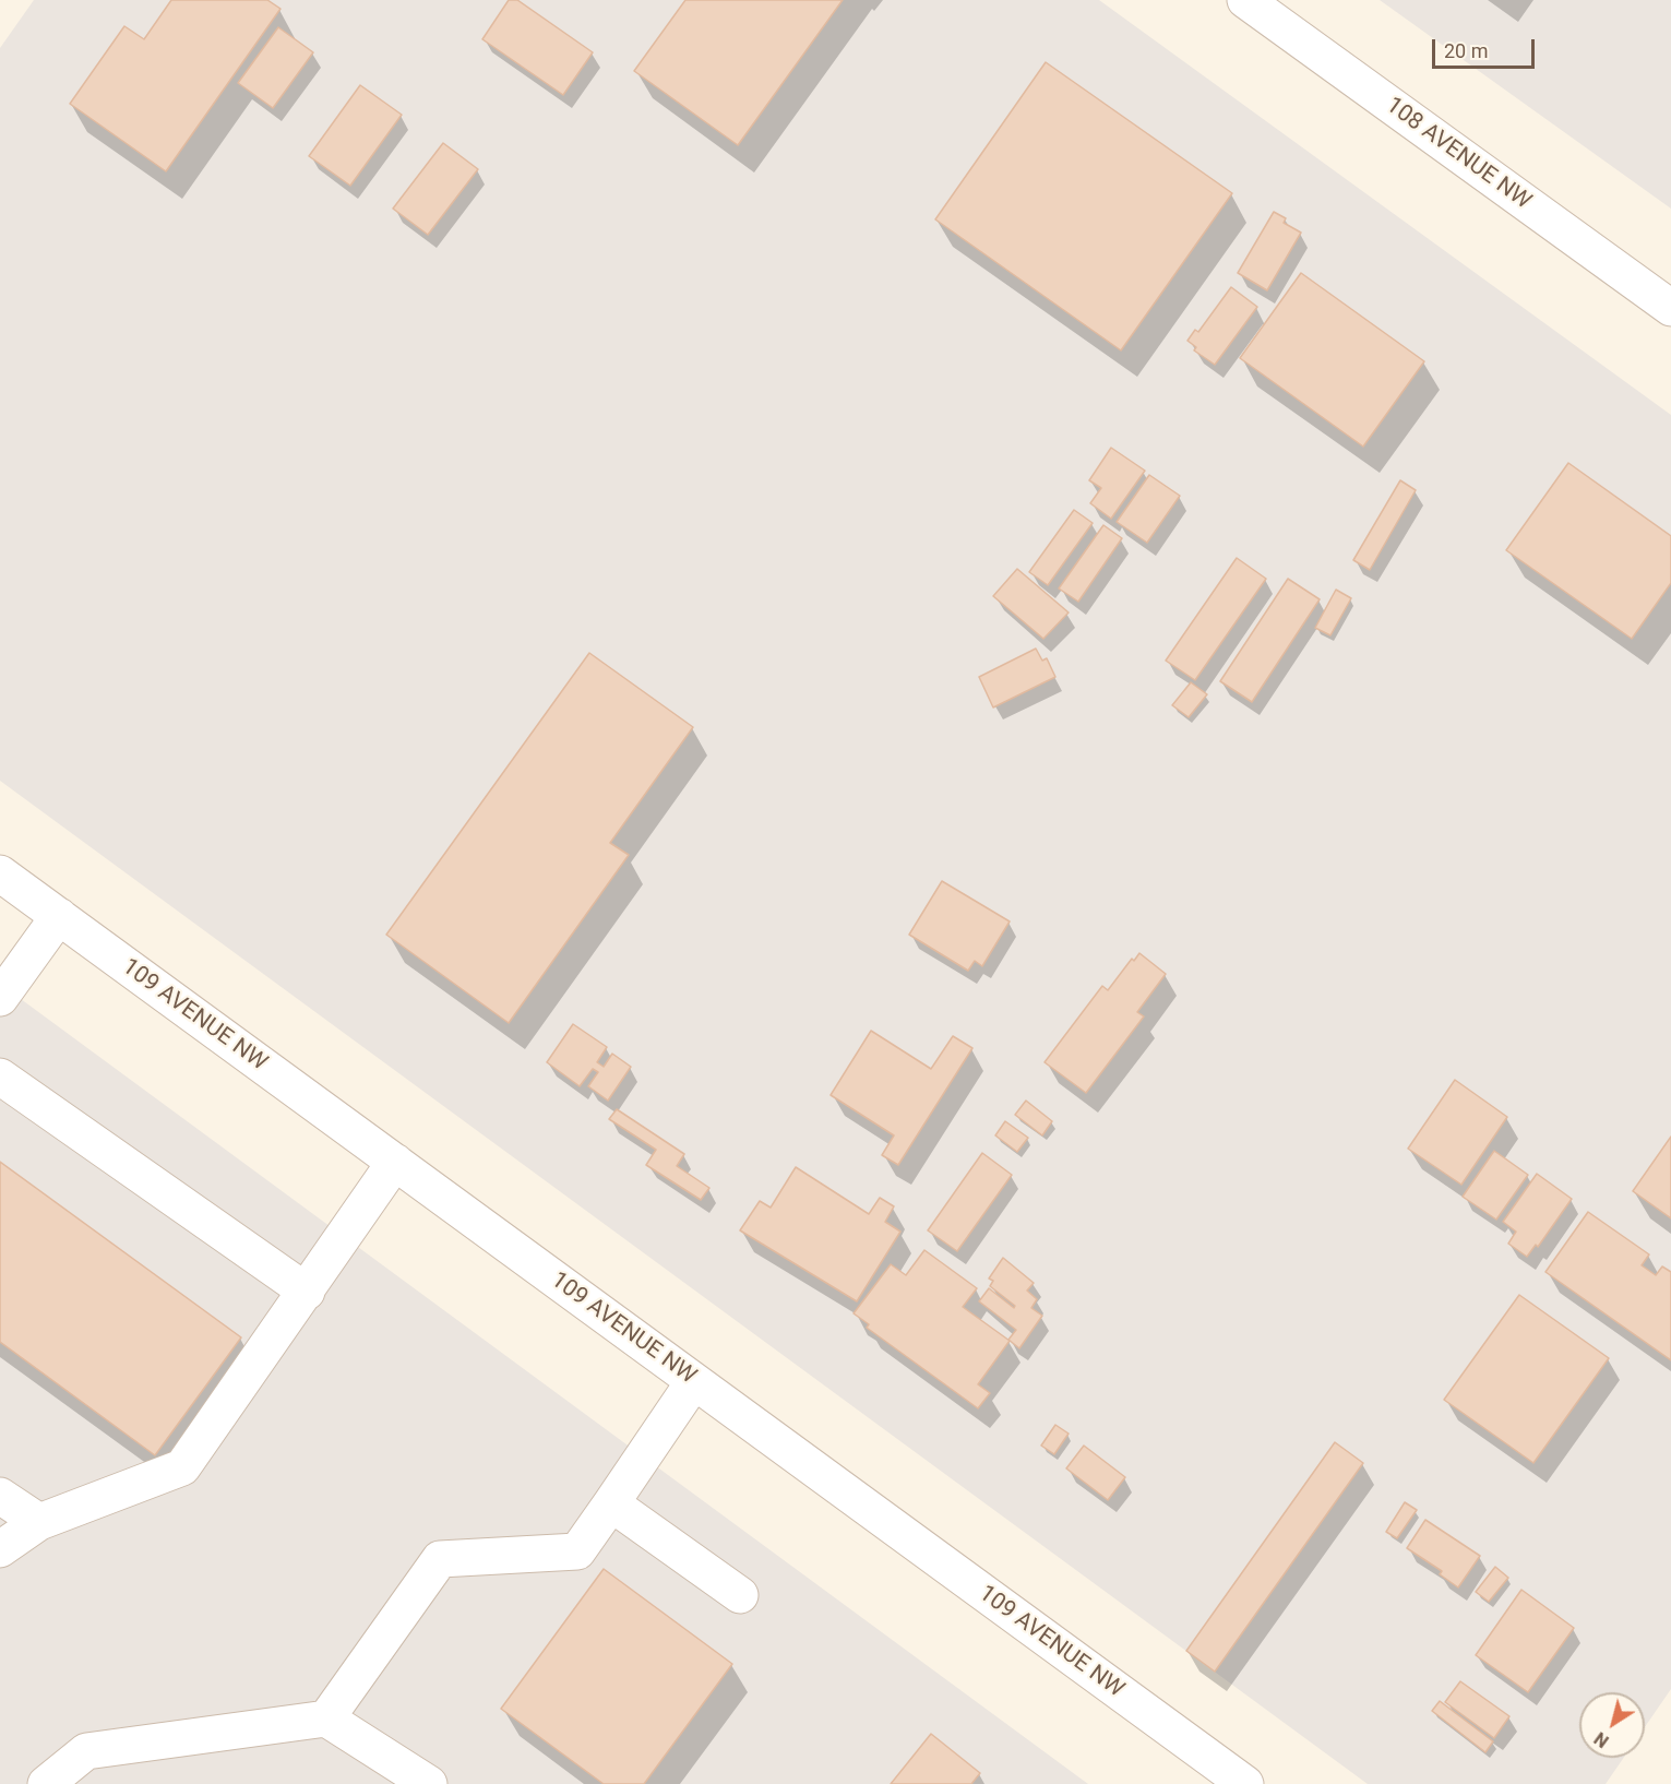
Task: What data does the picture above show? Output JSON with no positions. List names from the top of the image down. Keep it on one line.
{"streets":{"street":["108 AVENUE NW","109 AVENUE NW"]},"scale_bar":"20 m","north":"bottom left"}
